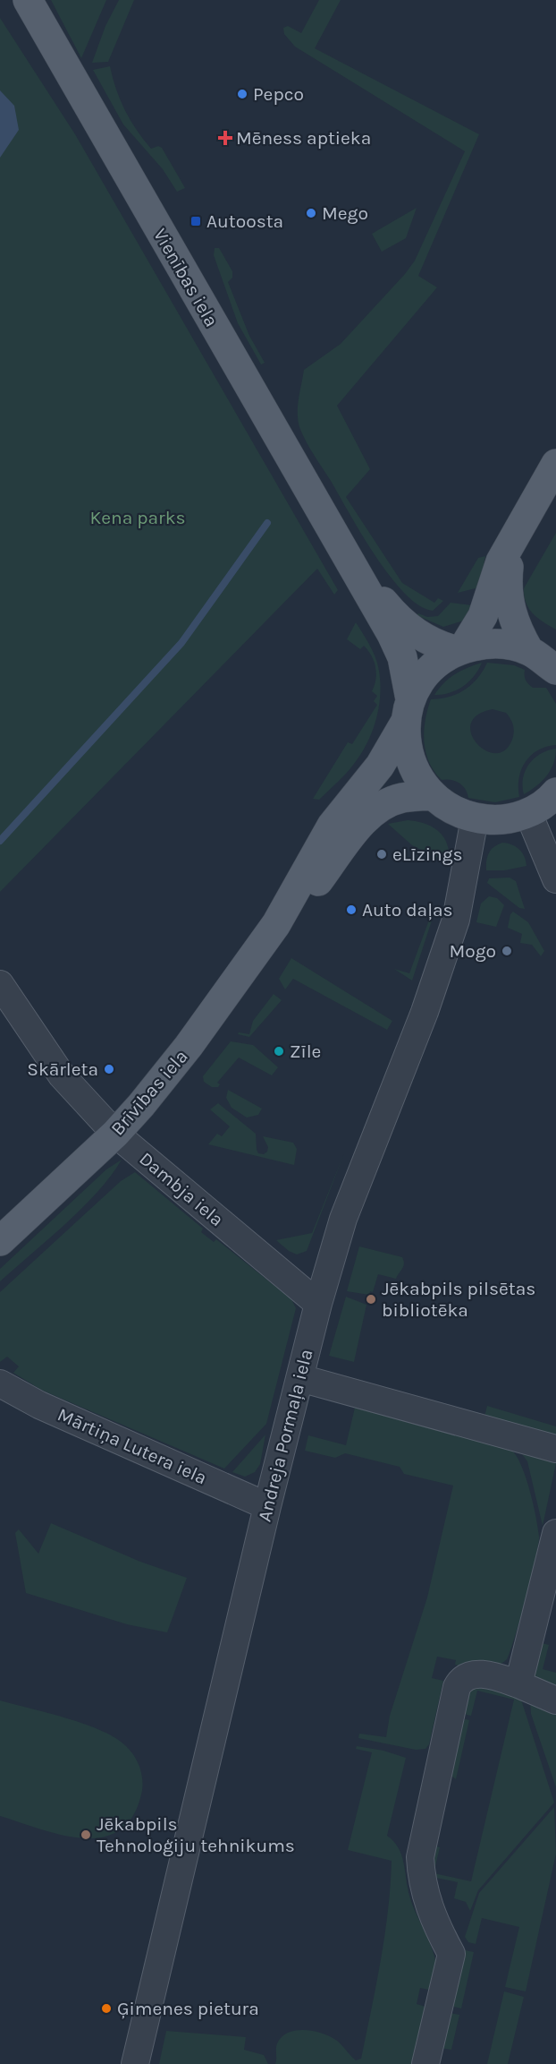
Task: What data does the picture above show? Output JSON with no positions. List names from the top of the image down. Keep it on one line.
{"streets":{"main road":["Vienības iela","Brīvības iela"],"street":["Dambja iela","Andreja Pormaļa iela","Mārtiņa Lutera iela"]},"crossings":[["Brīvības iela","Dambja iela"],["Dambja iela","Andreja Pormaļa iela"],["Andreja Pormaļa iela","Mārtiņa Lutera iela"]],"parks":["Kena parks"],"places":{"other":["Pepco","Mego","eLīzings","Auto daļas","Mogo","Zīle","Skārleta","Jēkabpils pilsētas bibliotēka","Jēkabpils Tehnoloģiju tehnikums","Ģimenes pietura"],"health":["Mēness aptieka"],"transit":["Autoosta"]}}
